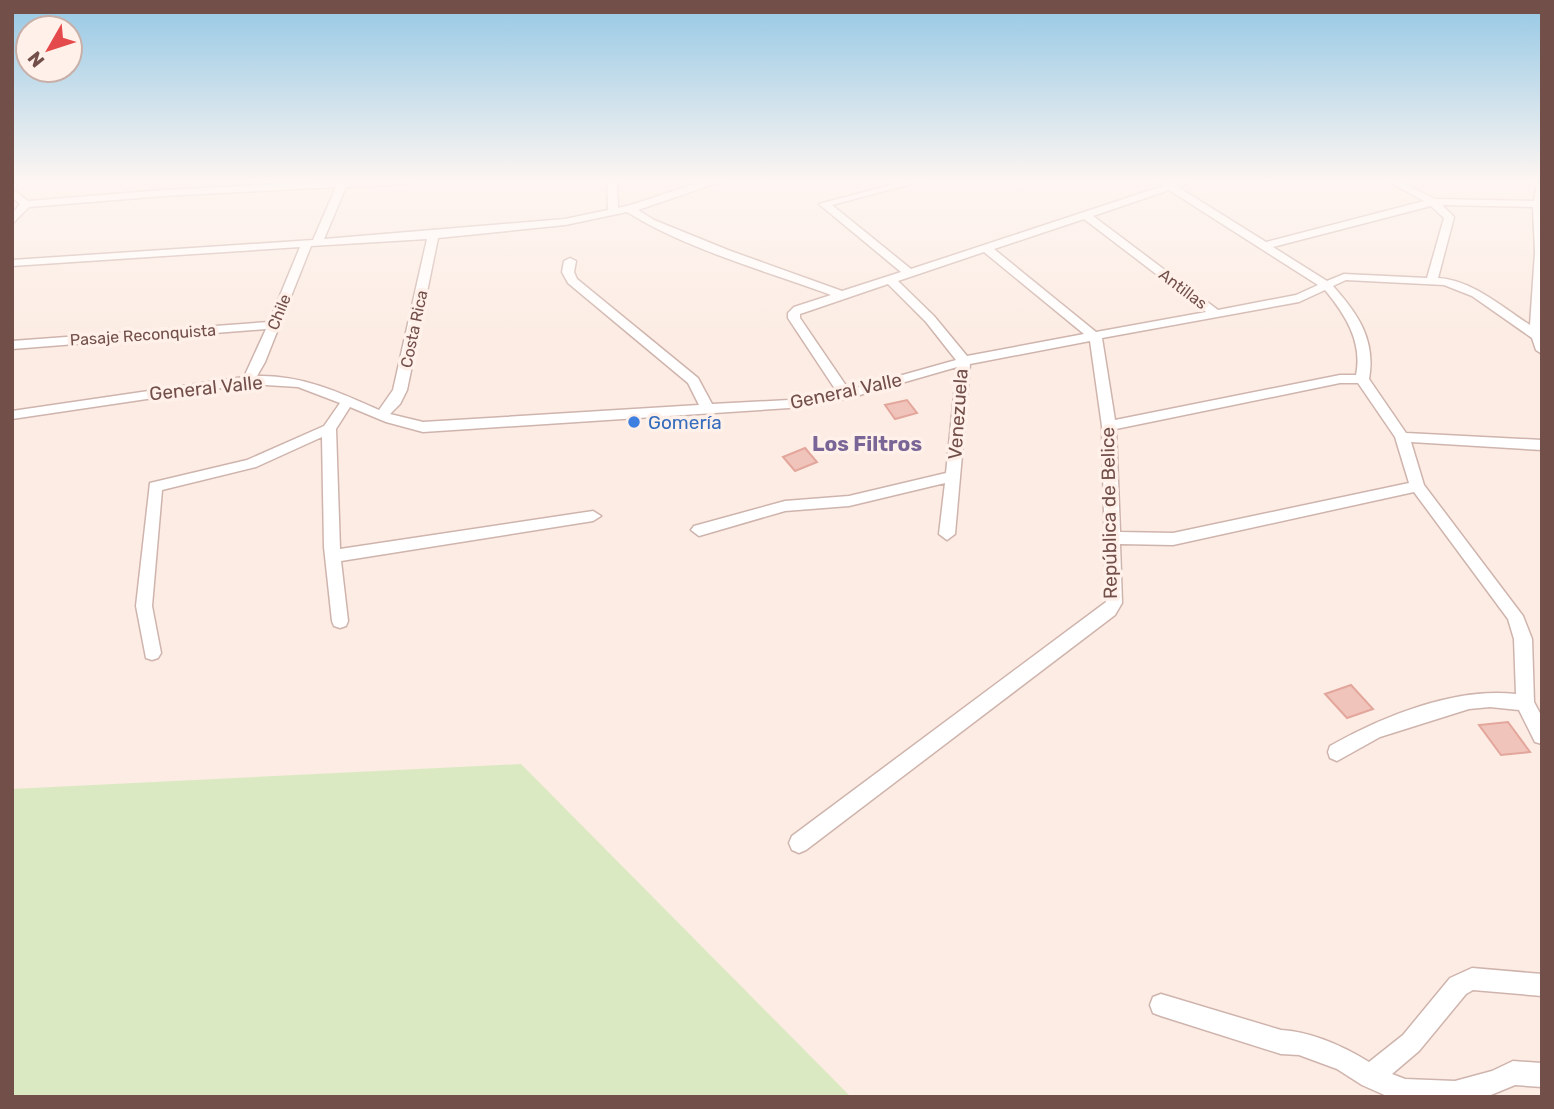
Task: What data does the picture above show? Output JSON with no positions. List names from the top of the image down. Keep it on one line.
{"streets":{"street":["Antillas","Chile","Costa Rica","Pasaje Reconquista","General Valle","Venezuela","República de Belice"]},"crossings":[["Antillas","General Valle"],["Chile","Pasaje Reconquista"],["Chile","General Valle"],["Costa Rica","General Valle"],["General Valle","Venezuela"],["General Valle","República de Belice"]],"districts":["Los Filtros"],"places":["Gomería"],"north":"bottom left"}
